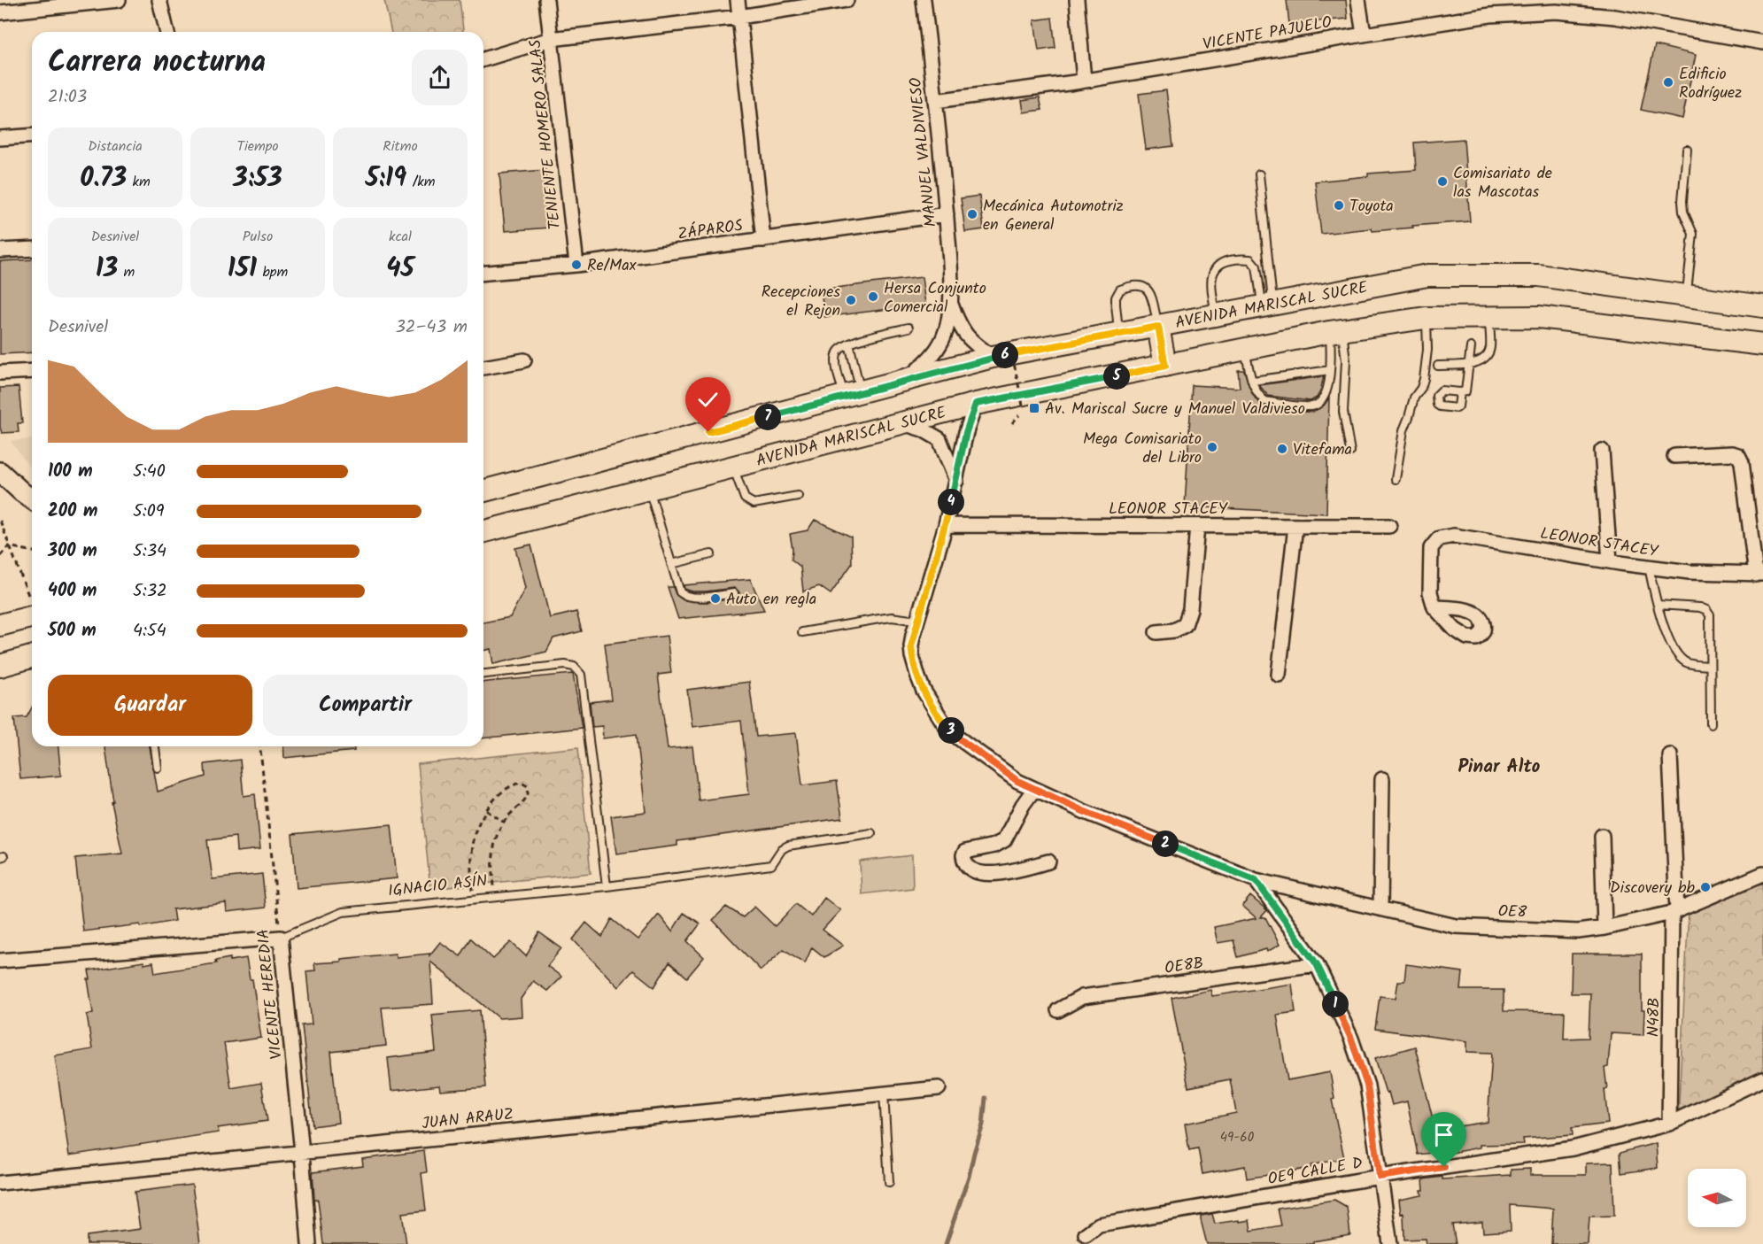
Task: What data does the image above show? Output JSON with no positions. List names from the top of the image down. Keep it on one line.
{"streets":{"main road":["AVENIDA MARISCAL SUCRE"],"street":["VICENTE PAJUELO","TENIENTE HOMERO SALAS","MANUEL VALDIVIESO","ZÁPAROS","LEONOR STACEY","IGNACIO ASÍN","OE8","OE8B","VICENTE HEREDIA","N48B","JUAN ARAUZ","OE9 CALLE D"]},"crossings":[["VICENTE PAJUELO","MANUEL VALDIVIESO"],["TENIENTE HOMERO SALAS","ZÁPAROS"],["MANUEL VALDIVIESO","ZÁPAROS"],["MANUEL VALDIVIESO","AVENIDA MARISCAL SUCRE"],["IGNACIO ASÍN","VICENTE HEREDIA"],["OE8","N48B"],["VICENTE HEREDIA","JUAN ARAUZ"],["N48B","OE9 CALLE D"]],"districts":["Pinar Alto"],"places":{"other":["Edificio Rodríguez","Comisariato de las Mascotas","Toyota","Mecánica Automotriz en General","Re/Max","Hersa Conjunto Comercial","Recepciones el Rejon","Mega Comisariato del Libro","Vitefama","Auto en regla","Discovery bb"],"transit":["Av. Mariscal Sucre y Manuel Valdivieso"]},"house_numbers":["49-60"],"north":"left","page":{"heading":["Carrera nocturna","21:03"],"stats":[["Distancia","0.73 km"],["Tiempo","3:53"],["Ritmo","5:19 /km"],["Desnivel","13 m"],["Pulso","151 bpm"],["kcal","45"]],"chart":["Desnivel","32–43 m"],"pins":["6","5","7","4","3","2","1"],"list":[{"name":"100 m","note":"5:40"},{"name":"200 m","note":"5:09"},{"name":"300 m","note":"5:34"},{"name":"400 m","note":"5:32"},{"name":"500 m","note":"4:54"}],"buttons":["Guardar","Compartir"]}}
